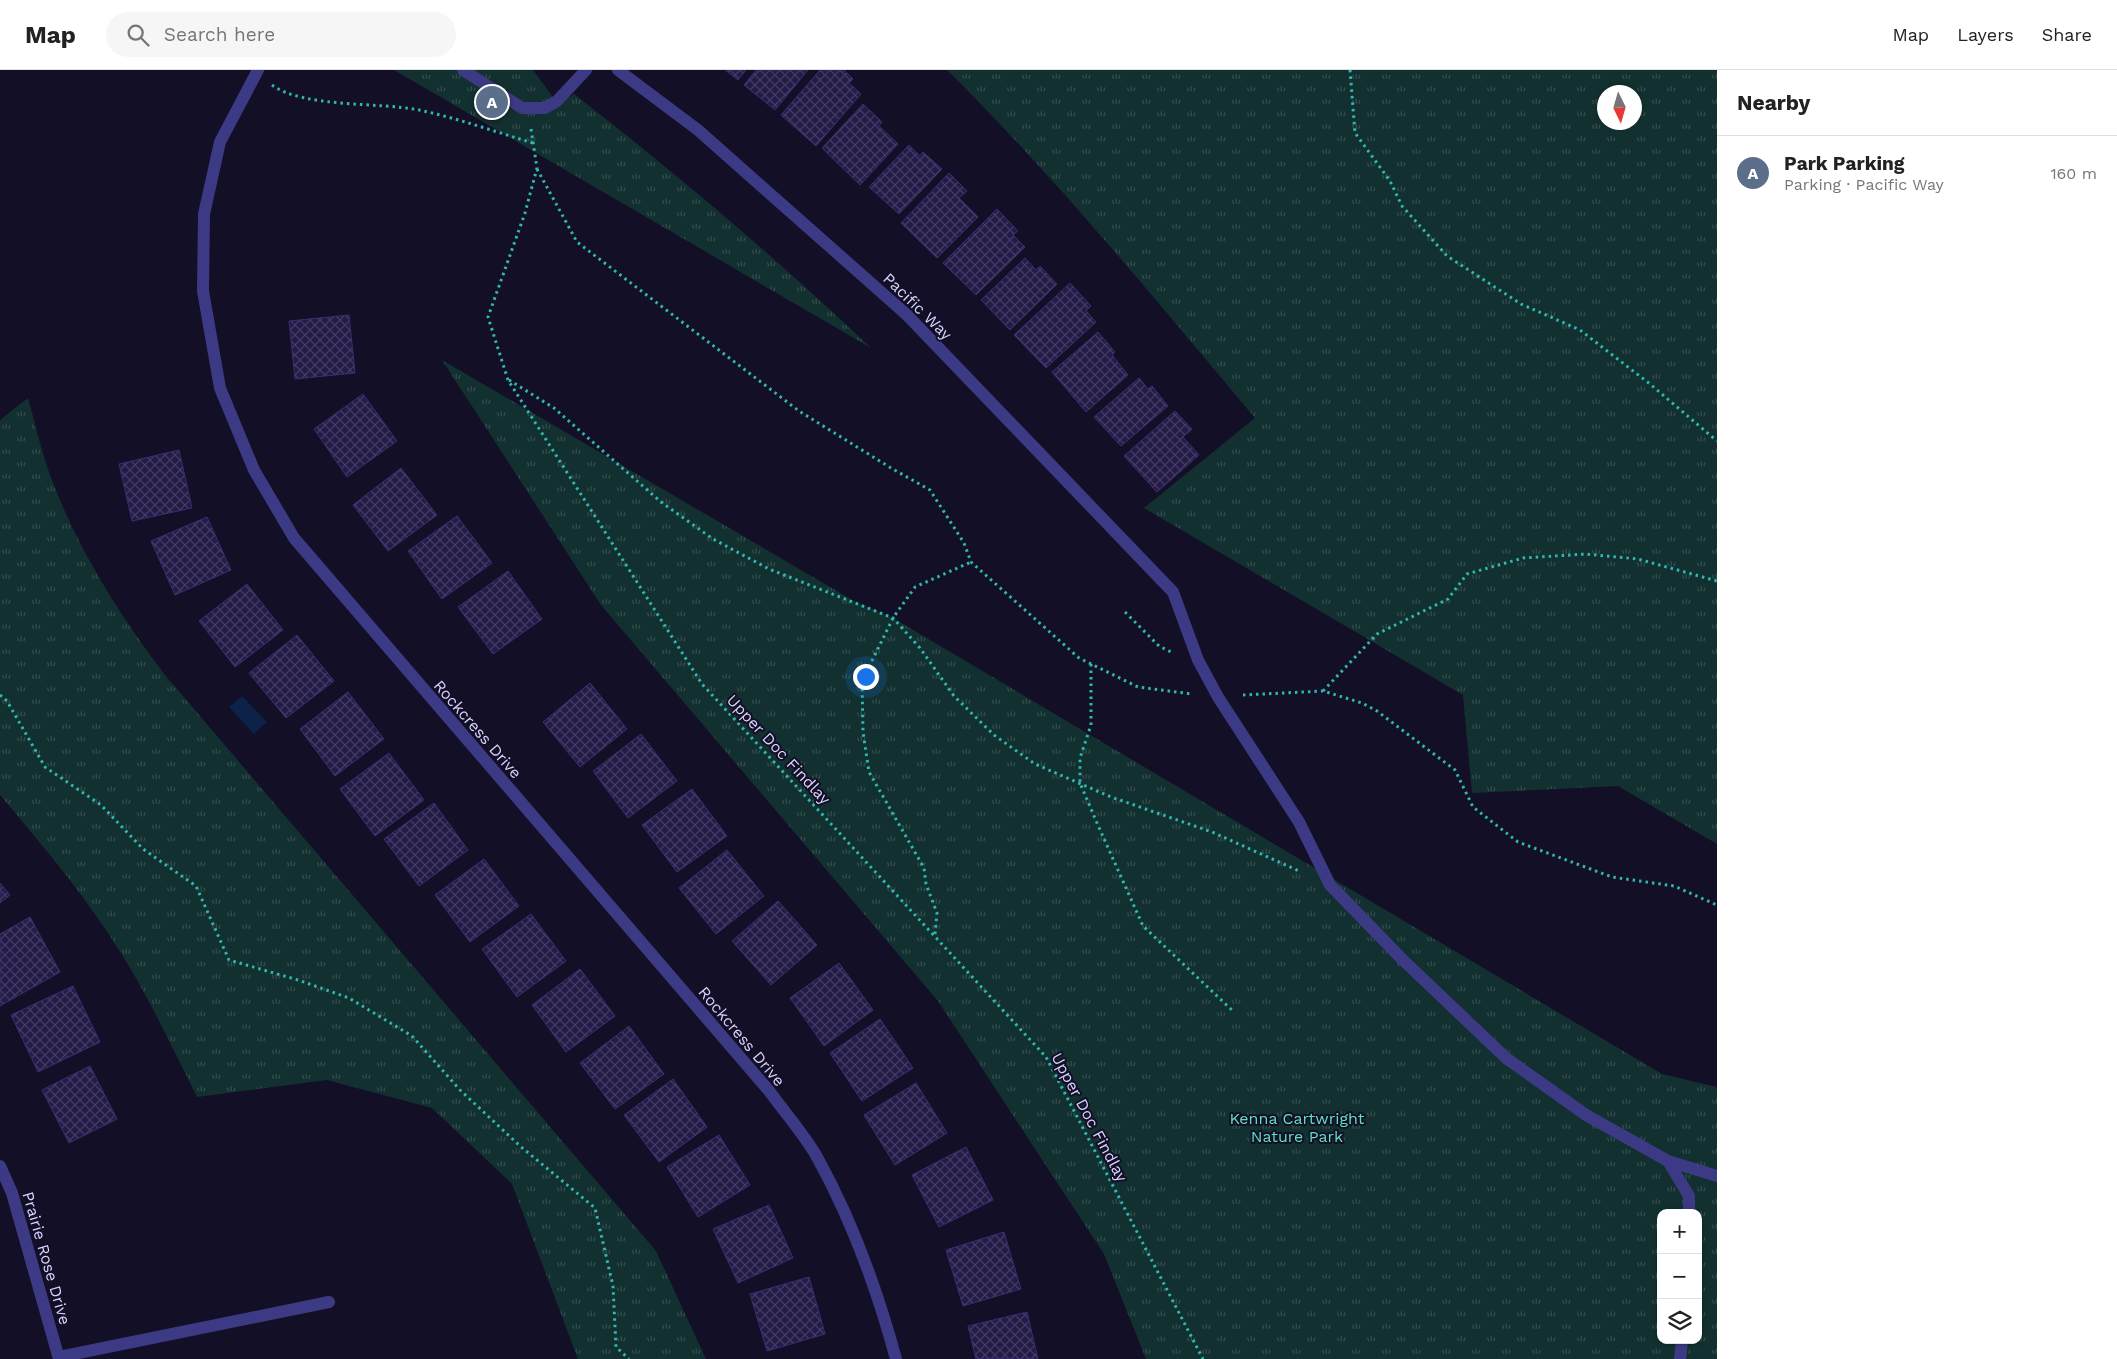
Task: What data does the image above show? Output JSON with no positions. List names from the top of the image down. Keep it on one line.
{"streets":{"street":["Pacific Way","Rockcress Drive","Prairie Rose Drive"],"path":["Upper Doc Findlay"]},"parks":["Kenna Cartwright Nature Park"],"north":"bottom","page":{"header":"Map","search":"Search here","nav":["Map","Layers","Share"],"heading":"Nearby","pins":"A","list":[{"mark":"A","name":"Park Parking","note":"Parking · Pacific Way","value":"160 m"}],"map_buttons":["+","−"]}}
